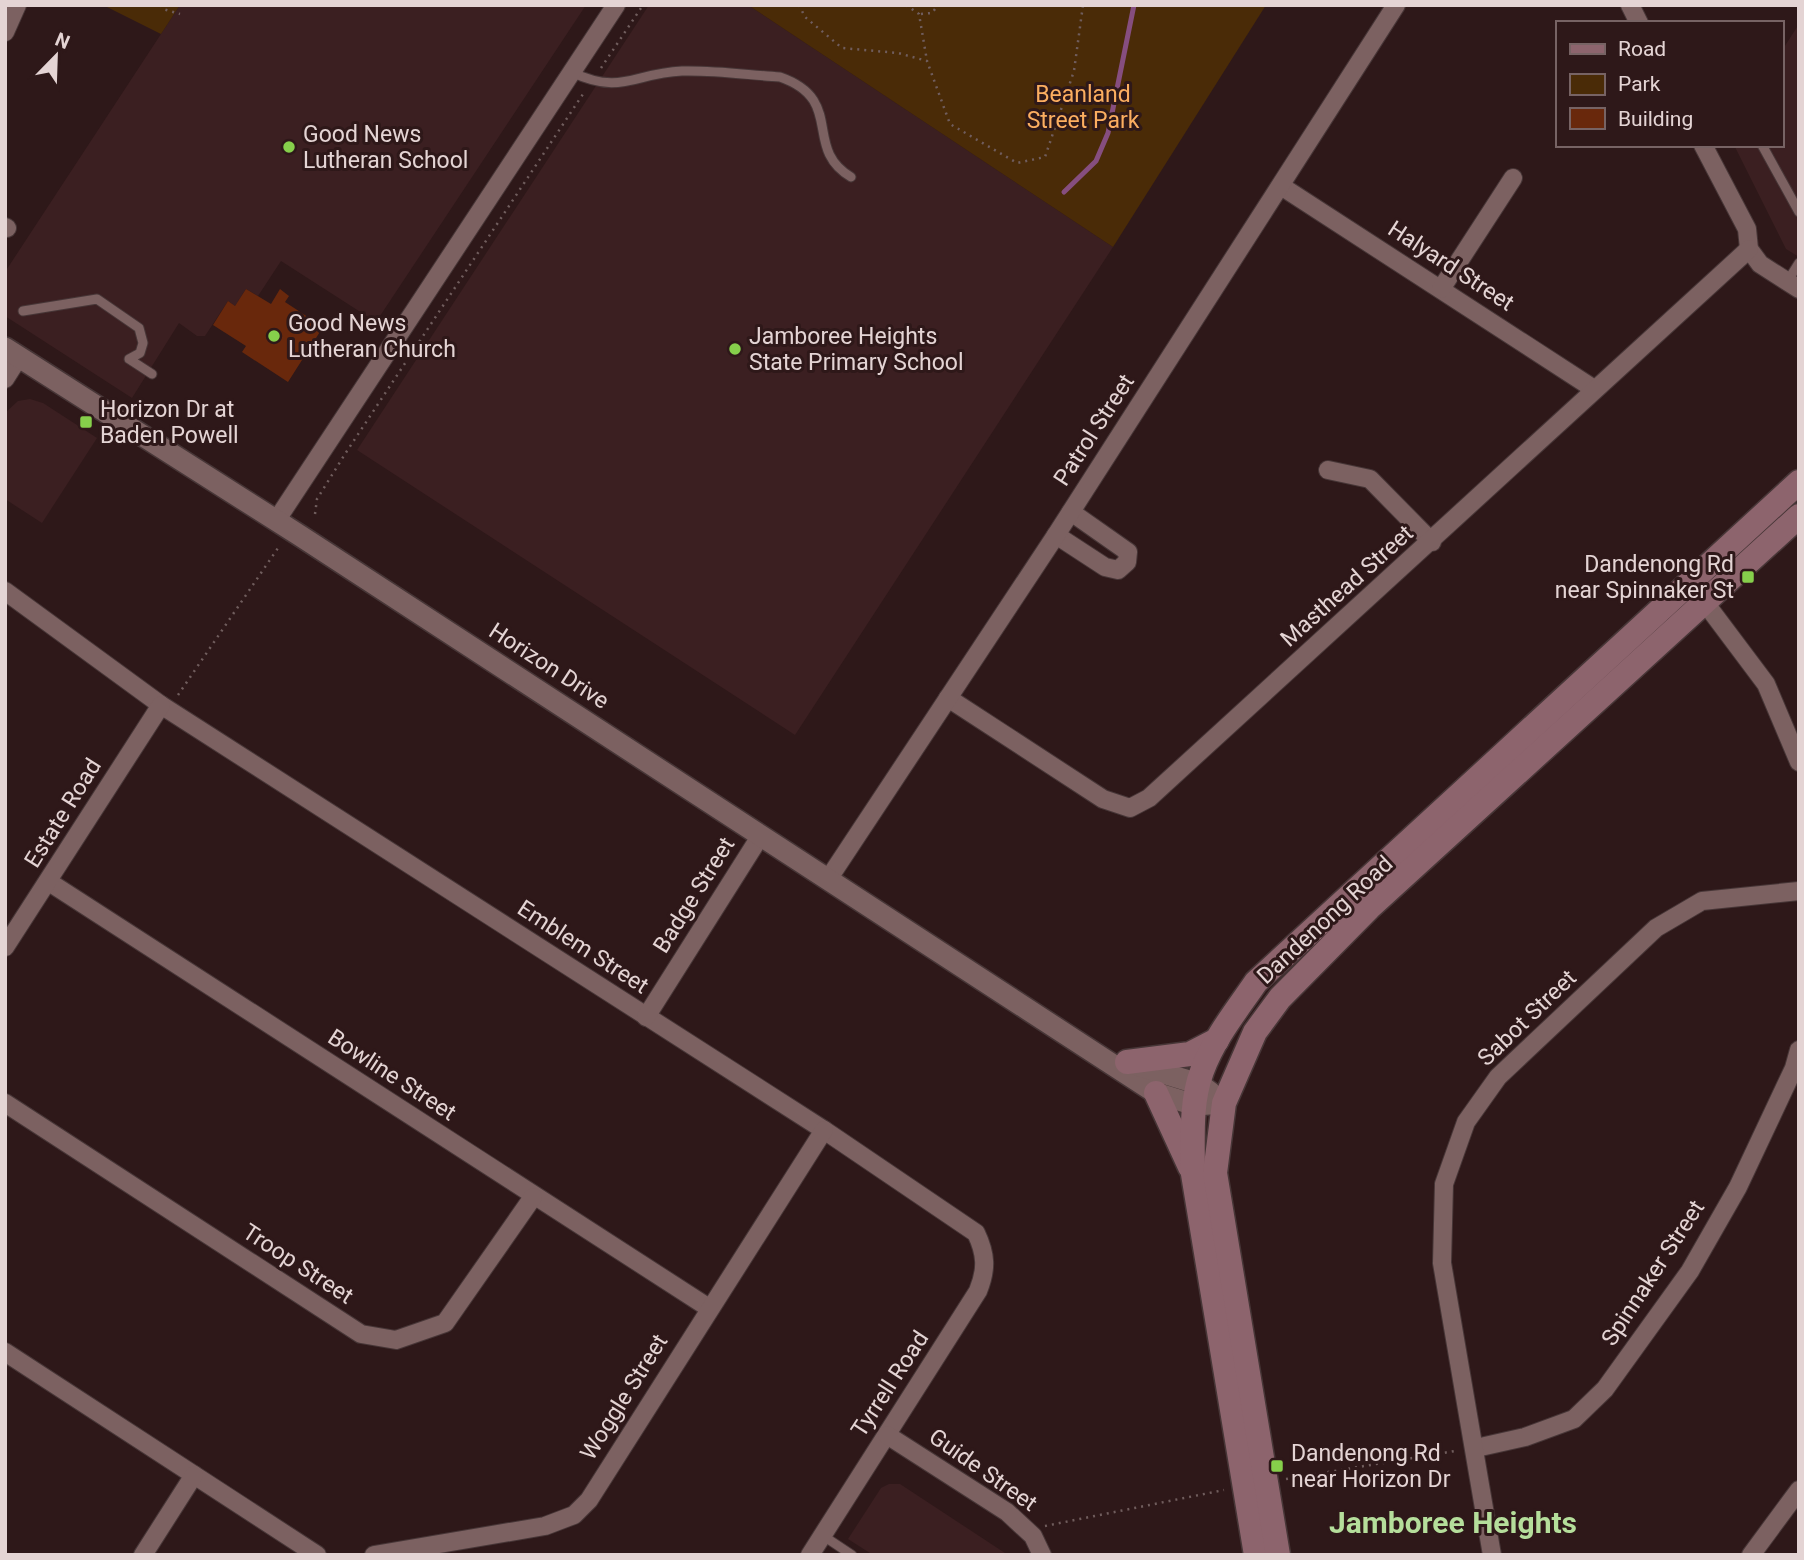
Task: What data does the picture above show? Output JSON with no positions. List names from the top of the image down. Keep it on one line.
{"streets":{"main road":["Dandenong Road"],"street":["Halyard Street","Patrol Street","Masthead Street","Horizon Drive","Estate Road","Badge Street","Emblem Street","Sabot Street","Bowline Street","Troop Street","Spinnaker Street","Tyrrell Road","Woggle Street","Guide Street"]},"crossings":[["Halyard Street","Patrol Street"],["Halyard Street","Masthead Street"],["Patrol Street","Masthead Street"],["Patrol Street","Horizon Drive"],["Horizon Drive","Badge Street"],["Horizon Drive","Dandenong Road"],["Estate Road","Emblem Street"],["Estate Road","Bowline Street"],["Badge Street","Emblem Street"],["Emblem Street","Tyrrell Road"],["Emblem Street","Woggle Street"],["Sabot Street","Spinnaker Street"],["Bowline Street","Troop Street"],["Bowline Street","Woggle Street"],["Tyrrell Road","Guide Street"]],"districts":["Jamboree Heights"],"parks":["Beanland Street Park"],"places":{"other":["Good News Lutheran School","Good News Lutheran Church","Jamboree Heights State Primary School"],"transit":["Horizon Dr at Baden Powell","Dandenong Rd near Spinnaker St","Dandenong Rd near Horizon Dr"]},"legend":["Road","Park","Building"],"north":"top right"}
